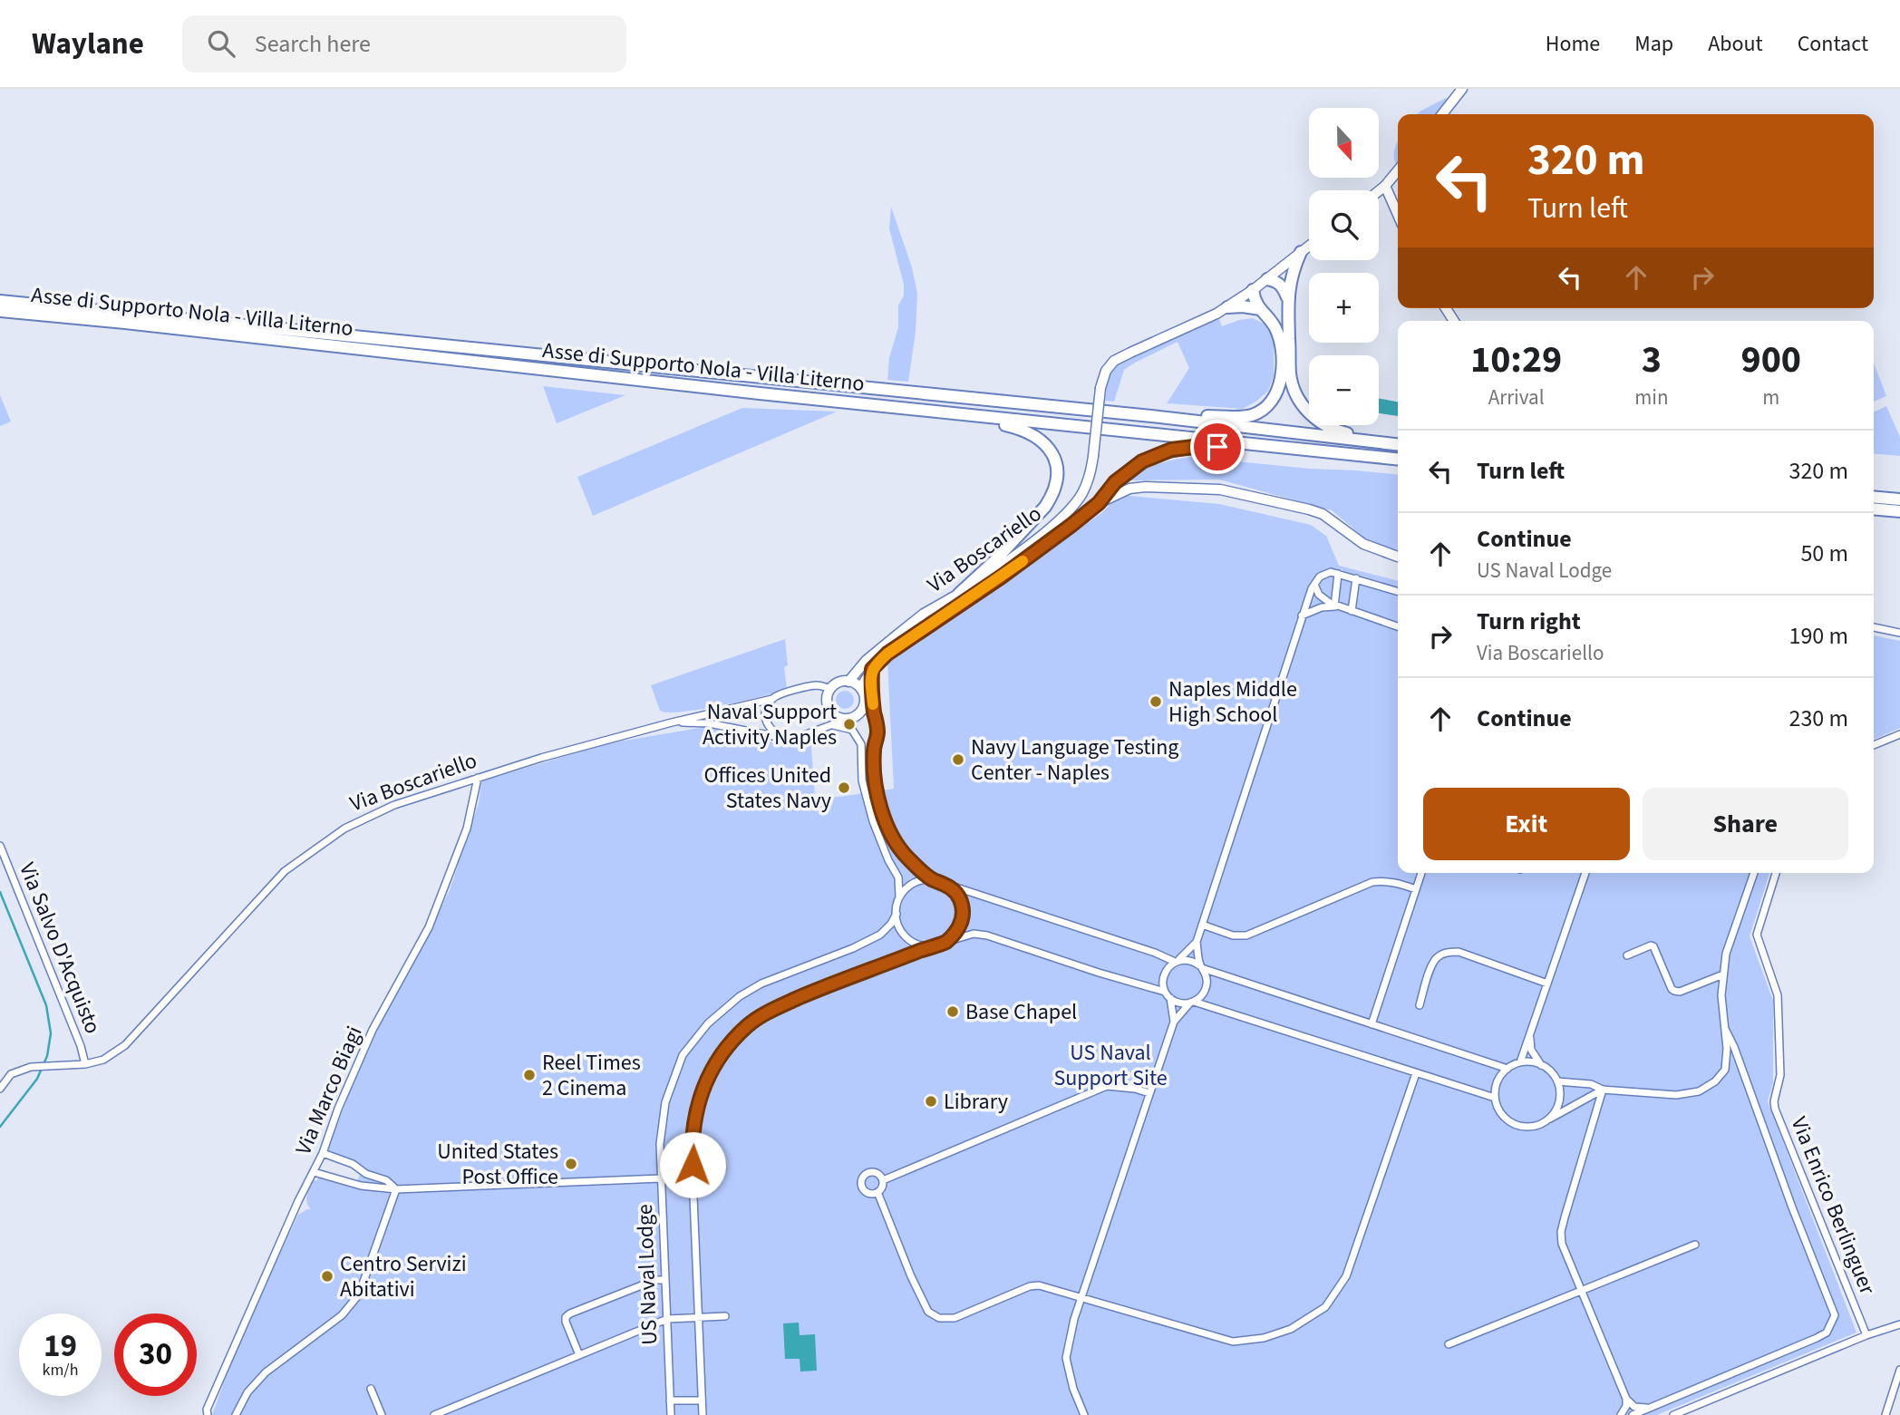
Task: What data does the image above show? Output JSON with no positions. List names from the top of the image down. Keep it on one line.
{"streets":{"highway":["Asse di Supporto Nola - Villa Literno"],"street":["Via Boscariello","Via Salvo D'Acquisto","Via Marco Biagi","Via Enrico Berlinguer","US Naval Lodge"]},"crossings":[["Via Boscariello","Via Salvo D'Acquisto"],["Via Boscariello","Via Marco Biagi"]],"parks":["US Naval Support Site"],"places":["Naples Middle High School","Naval Support Activity Naples","Navy Language Testing Center - Naples","Offices United States Navy","Base Chapel","Reel Times 2 Cinema","Library","United States Post Office","Centro Servizi Abitativi"],"north":"bottom","page":{"header":"Waylane","search":"Search here","nav":["Home","Map","About","Contact"],"map_buttons":["+","−"],"turn":["320 m","Turn left"],"eta":["10:29","Arrival","3","min","900","m"],"list":[{"name":"Turn left","value":"320 m"},{"name":"Continue","note":"US Naval Lodge","value":"50 m"},{"name":"Turn right","note":"Via Boscariello","value":"190 m"},{"name":"Continue","value":"230 m"}],"buttons":["Exit","Share"],"speed":"19 km/h","limit":"30"}}
